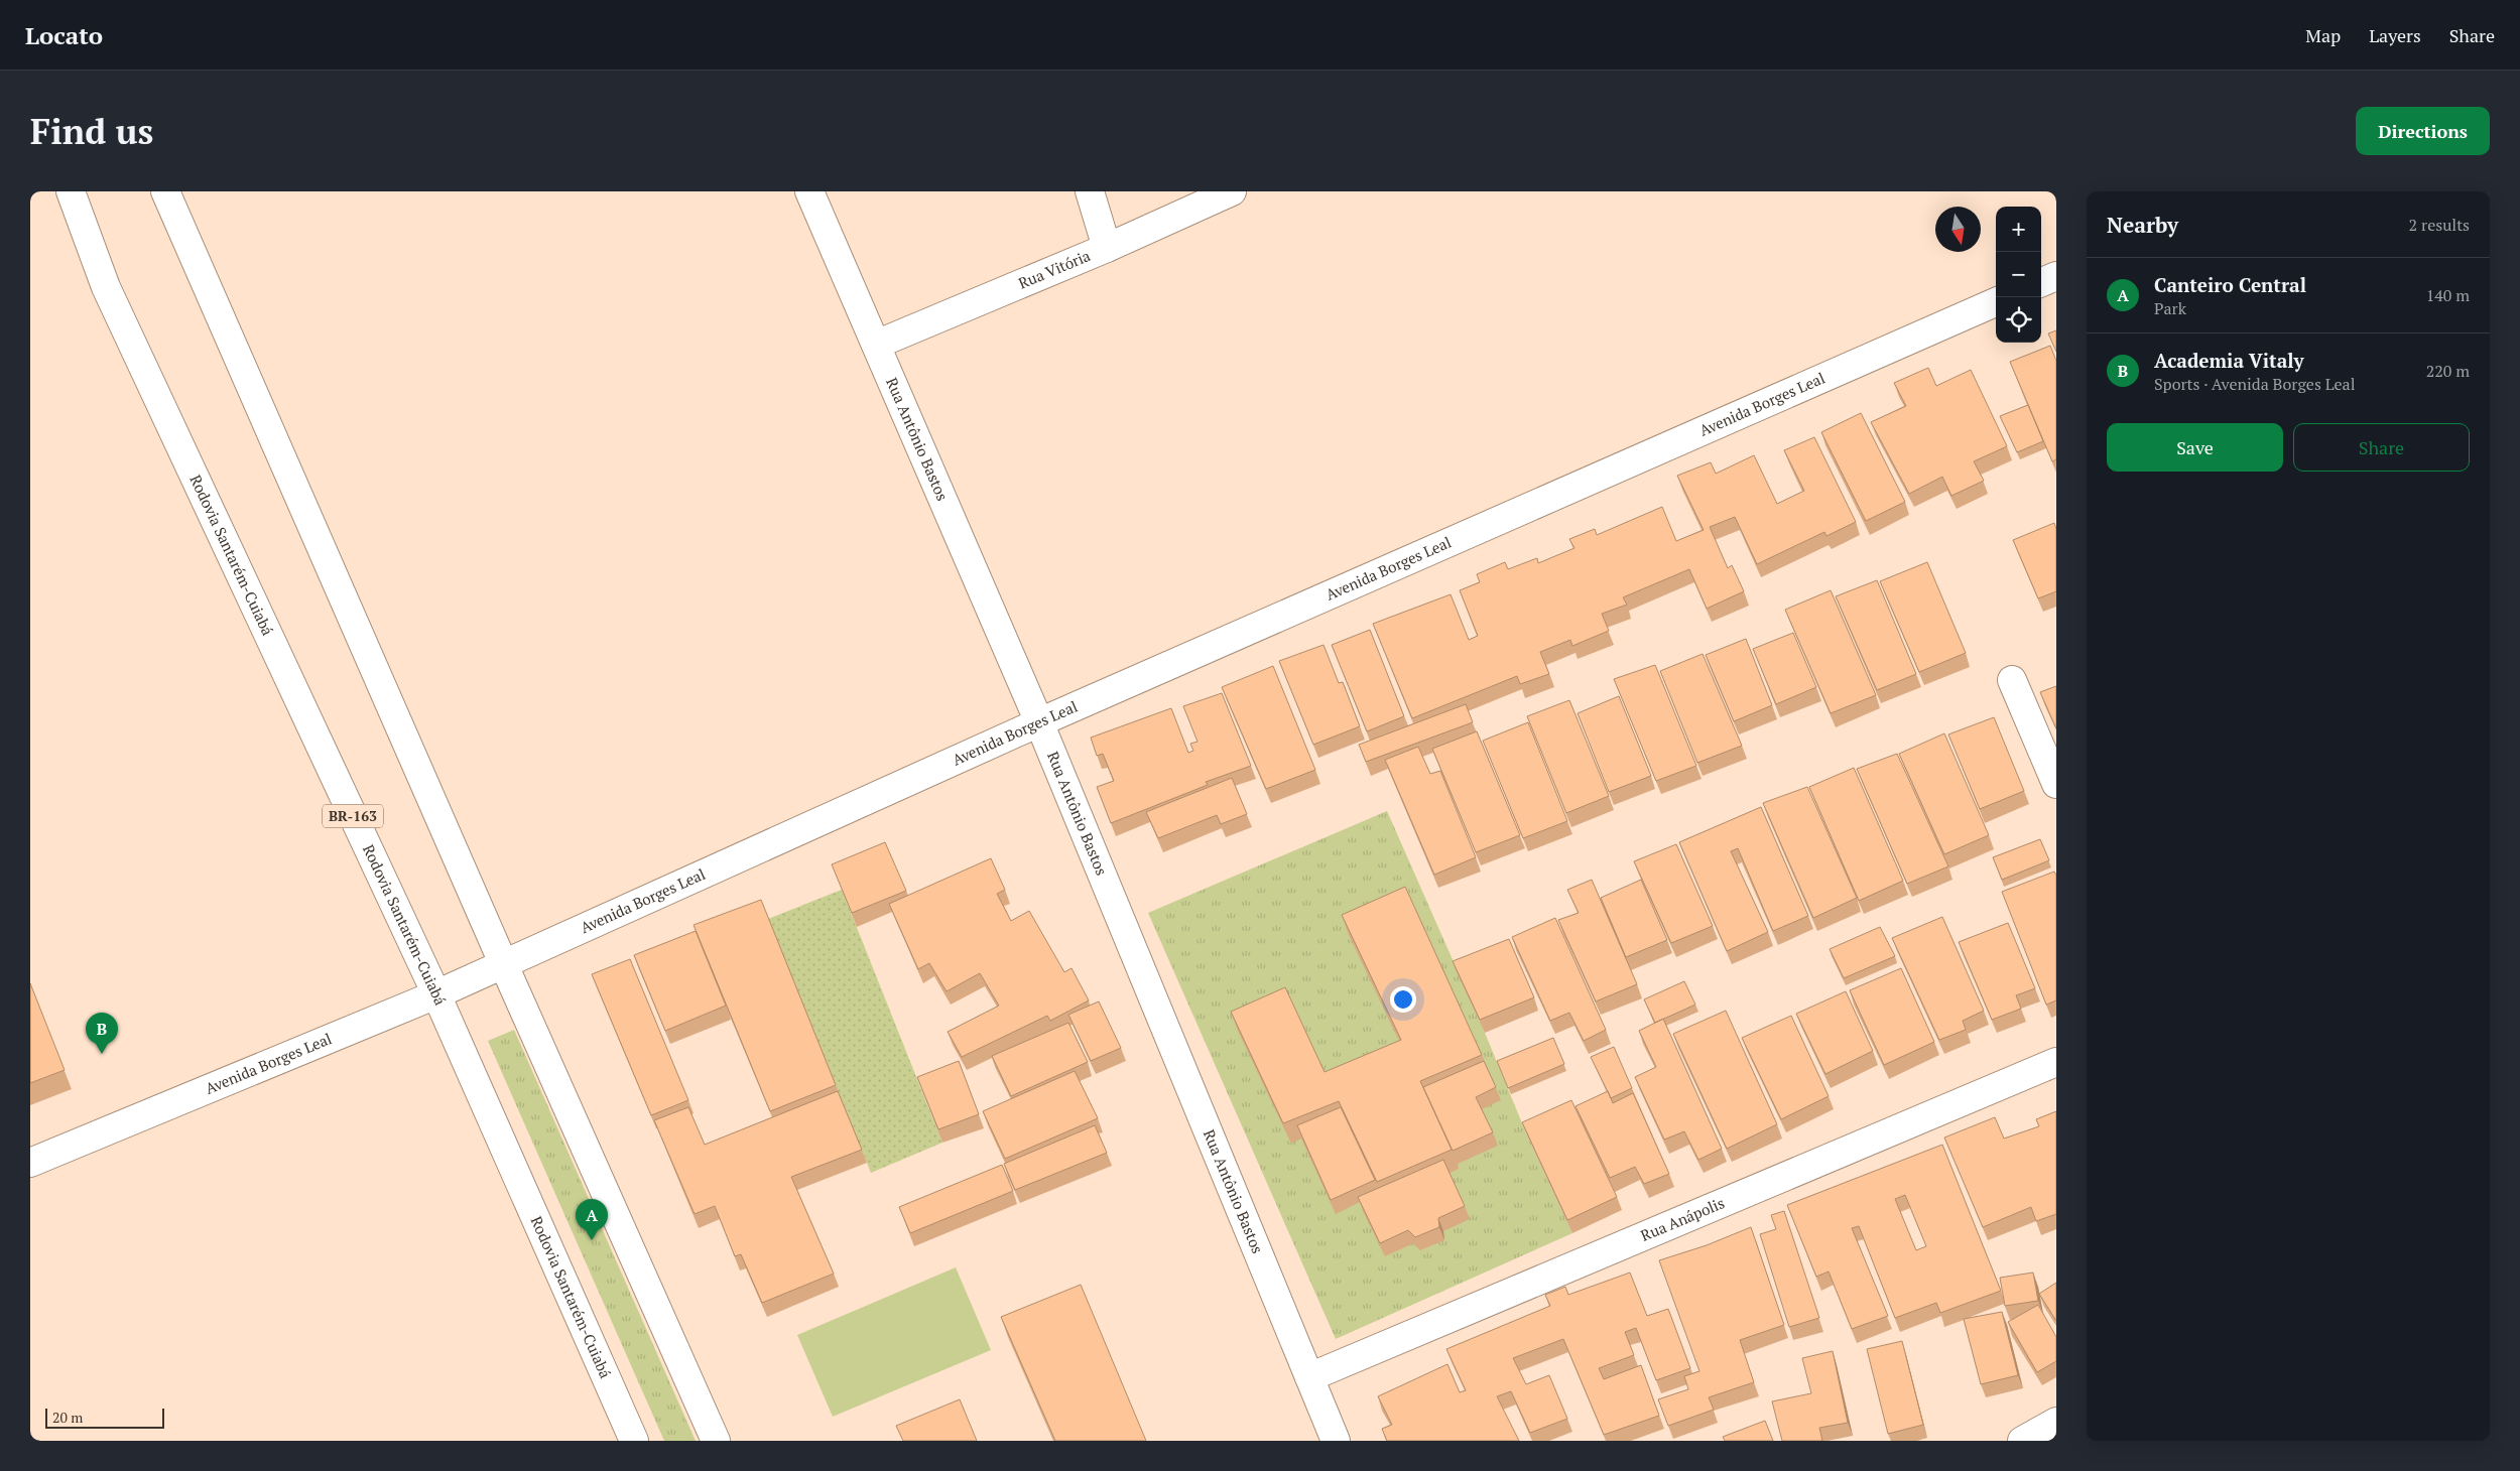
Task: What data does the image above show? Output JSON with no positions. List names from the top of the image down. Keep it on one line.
{"streets":{"main road":["Rua Vitória","Avenida Borges Leal","Rua Antônio Bastos","Rodovia Santarém-Cuiabá","BR-163","Rua Anápolis"]},"crossings":[["Rua Vitória","Rua Antônio Bastos"],["Avenida Borges Leal","Rua Antônio Bastos"],["Avenida Borges Leal","Rodovia Santarém-Cuiabá"],["Rua Antônio Bastos","Rua Anápolis"]],"scale_bar":"20 m","north":"bottom","page":{"header":"Locato","nav":["Map","Layers","Share"],"buttons":["Directions",["Save","Share"]],"title":"Find us","heading":["Nearby","2 results"],"map_buttons":["+","−"],"list":[{"mark":"A","name":"Canteiro Central","note":"Park","value":"140 m"},{"mark":"B","name":"Academia Vitaly","note":"Sports · Avenida Borges Leal","value":"220 m"}],"pins":["B","A"],"scale":"20 m"}}
